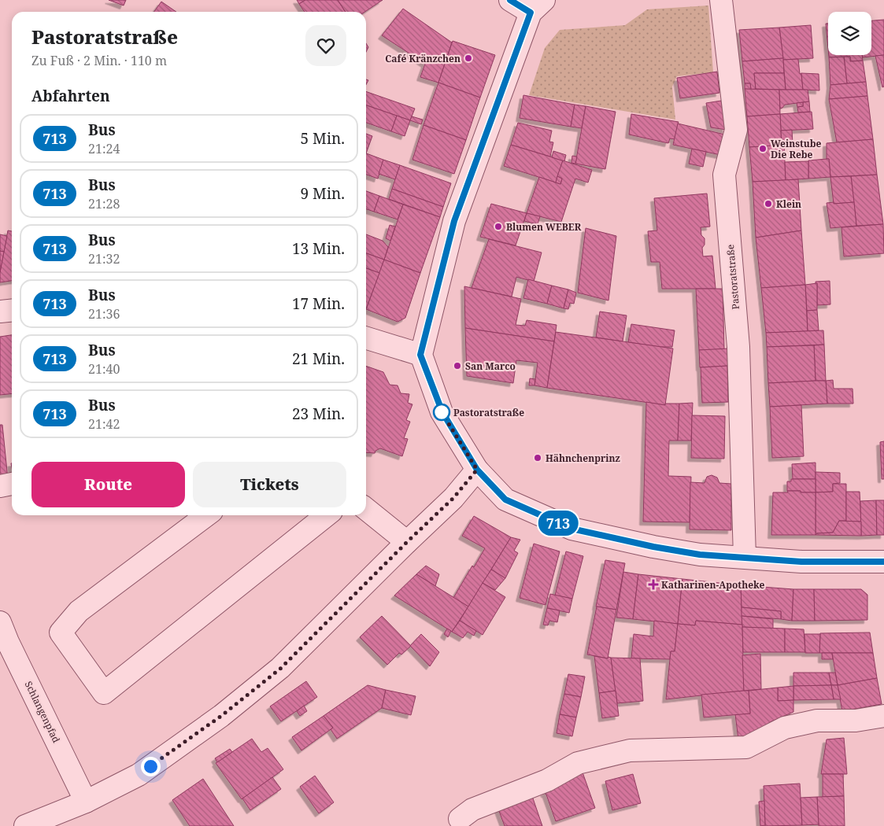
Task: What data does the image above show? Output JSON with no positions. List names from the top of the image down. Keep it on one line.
{"streets":{"street":["Pastoratstraße","Schlangenpfad"]},"places":{"other":["Café Kränzchen","Weinstube Die Rebe","Klein","Blumen WEBER","San Marco","Pastoratstraße","Hähnchenprinz"],"health":["Katharinen-Apotheke"]},"lines":["bus line 713"],"page":{"on_map":"713","heading":[["Pastoratstraße","Zu Fuß · 2 Min. · 110 m"],"Abfahrten"],"list":[{"mark":"713","name":"Bus","note":"21:24","value":"5 Min."},{"mark":"713","name":"Bus","note":"21:28","value":"9 Min."},{"mark":"713","name":"Bus","note":"21:32","value":"13 Min."},{"mark":"713","name":"Bus","note":"21:36","value":"17 Min."},{"mark":"713","name":"Bus","note":"21:40","value":"21 Min."},{"mark":"713","name":"Bus","note":"21:42","value":"23 Min."}],"buttons":["Route","Tickets"]}}
